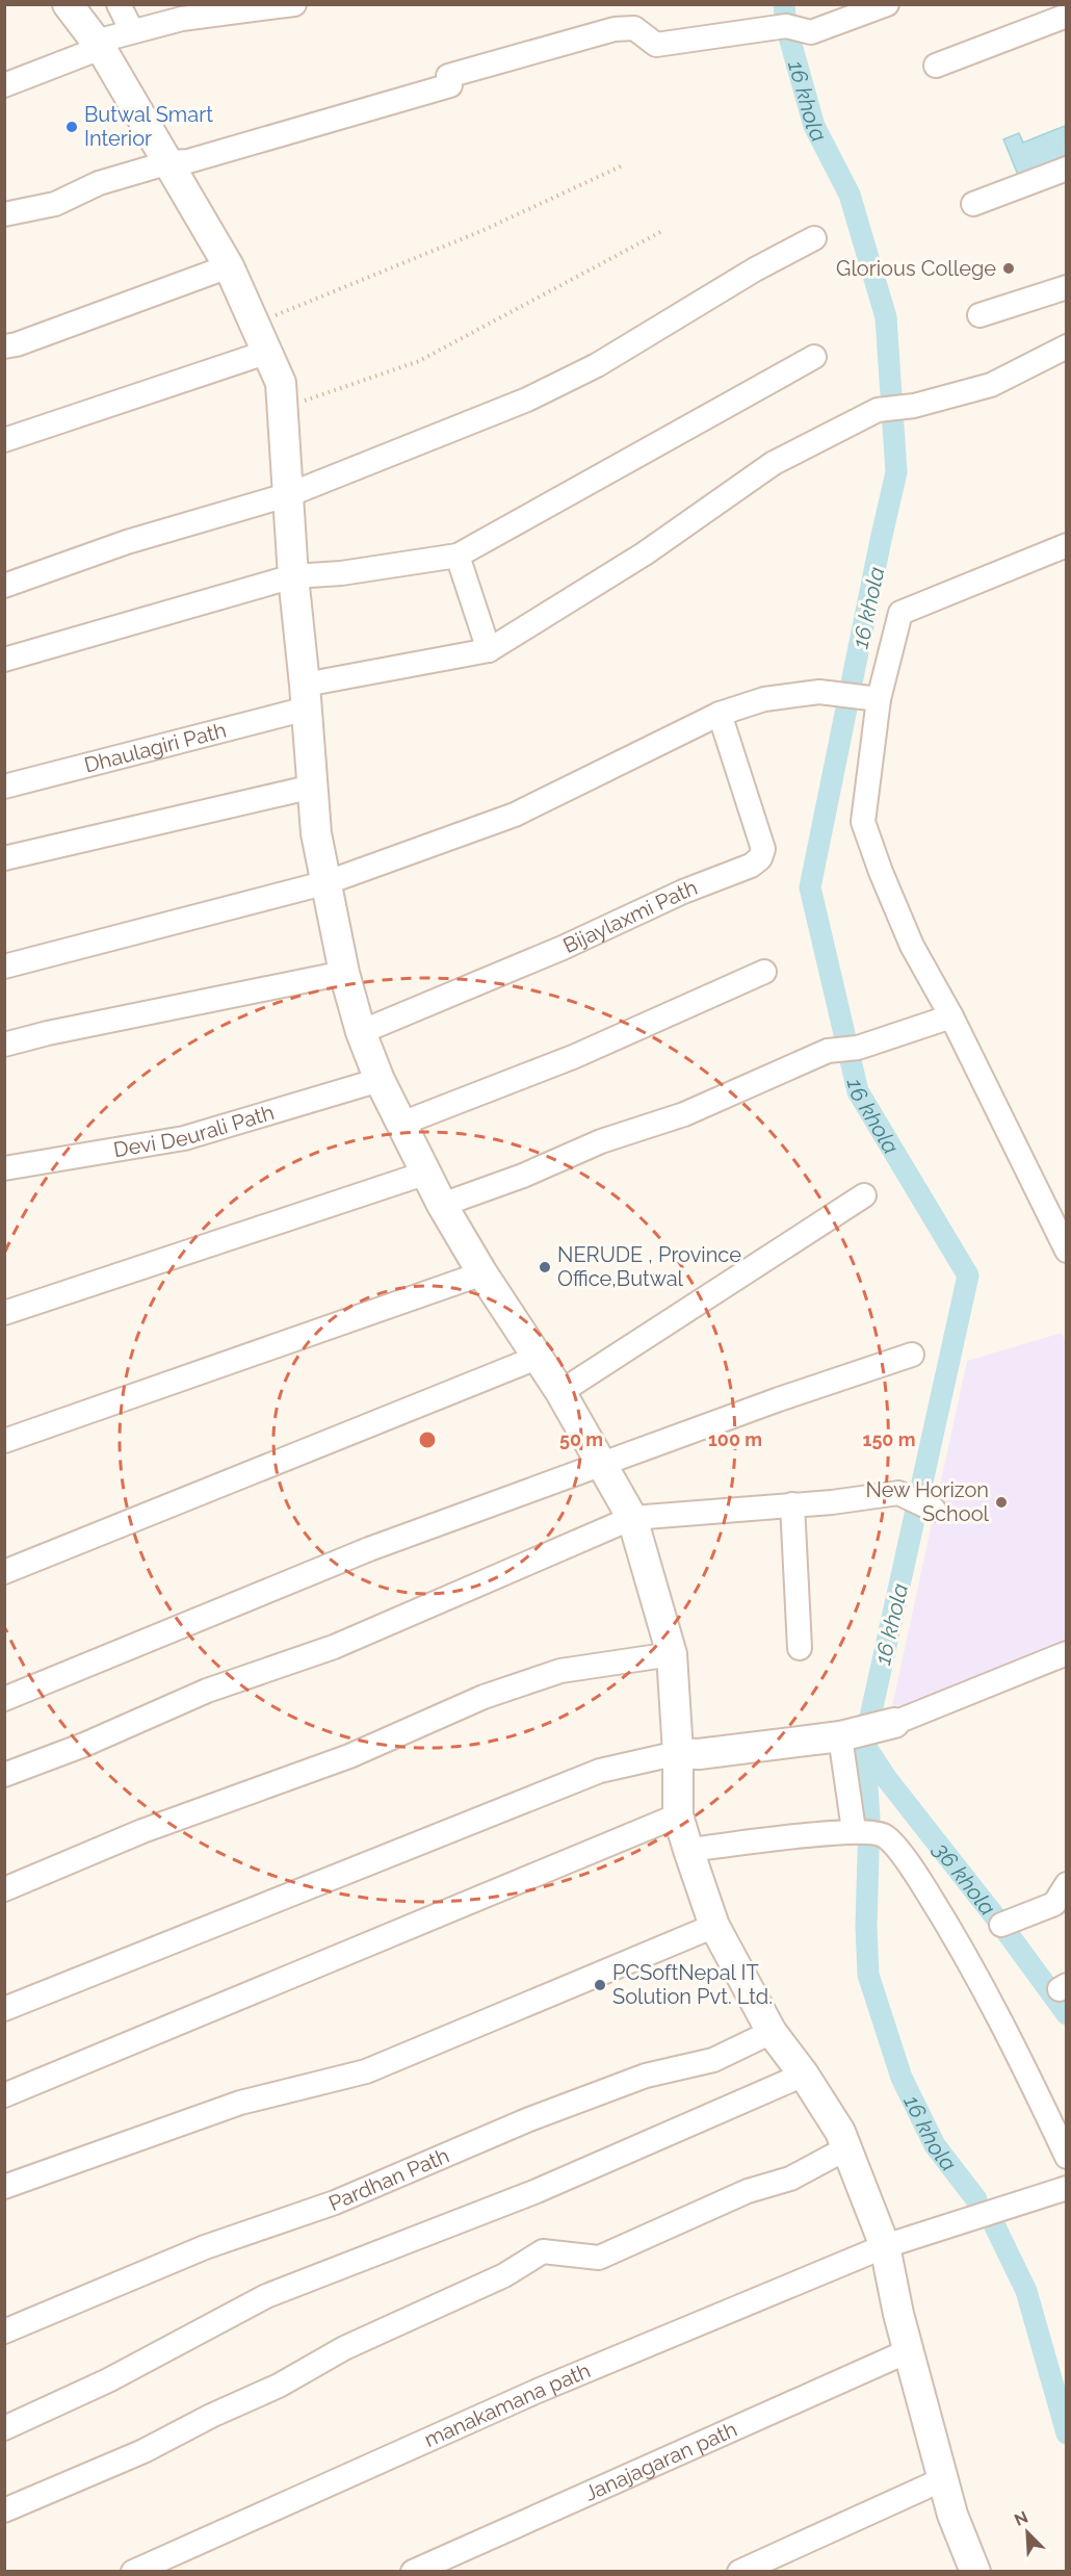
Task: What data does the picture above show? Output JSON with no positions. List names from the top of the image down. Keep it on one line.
{"streets":{"street":["Dhaulagiri Path","Bijaylaxmi Path","Devi Deurali Path","Pardhan Path","manakamana path","Janajagaran path"]},"water":["16 khola","36 khola"],"places":["Butwal Smart Interior","Glorious College","NERUDE , Province Office,Butwal","New Horizon School","PCSoftNepal IT Solution Pvt. Ltd."],"north":"top left","rings":["50 m","100 m","150 m"]}
